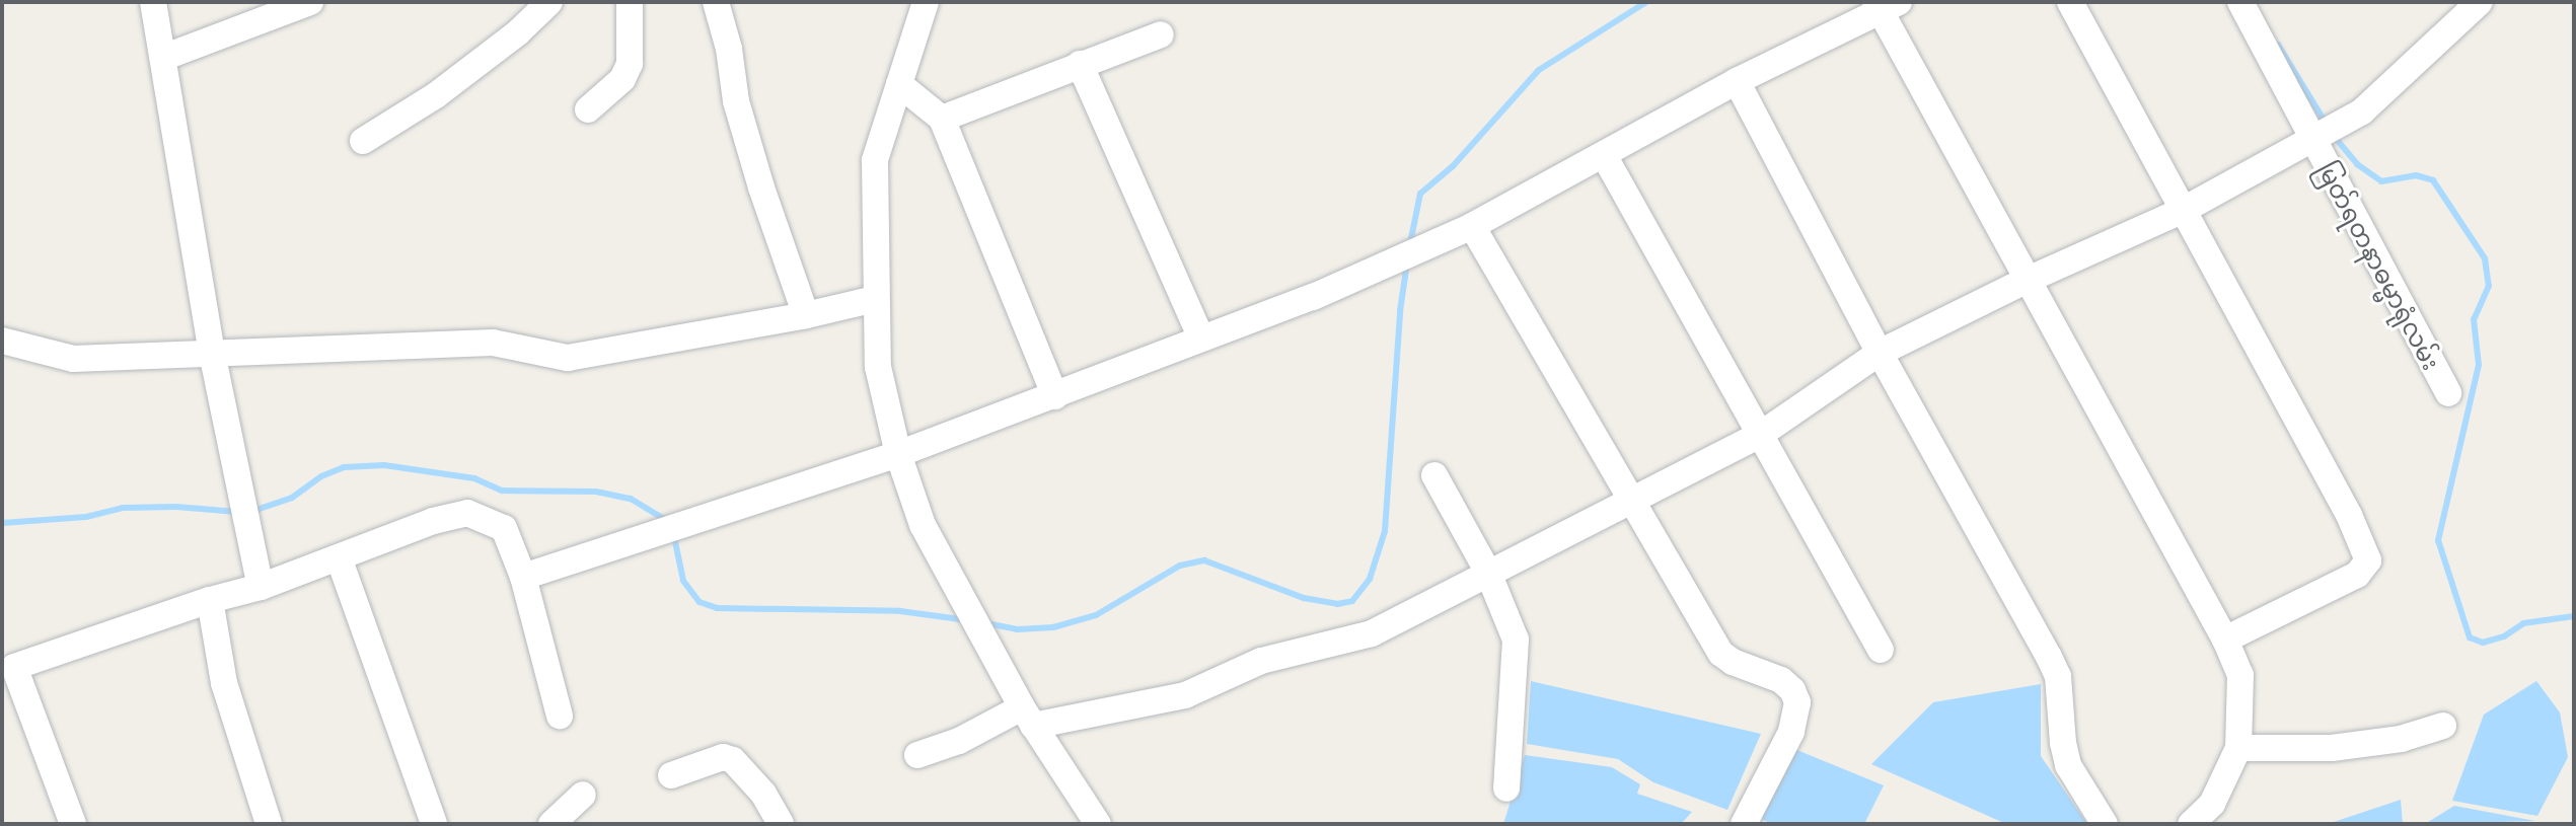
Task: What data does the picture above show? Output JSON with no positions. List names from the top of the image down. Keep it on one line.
{"streets":{"street":["မြတ်ရတနာဓမ္မာရုံလမ်း"]}}
